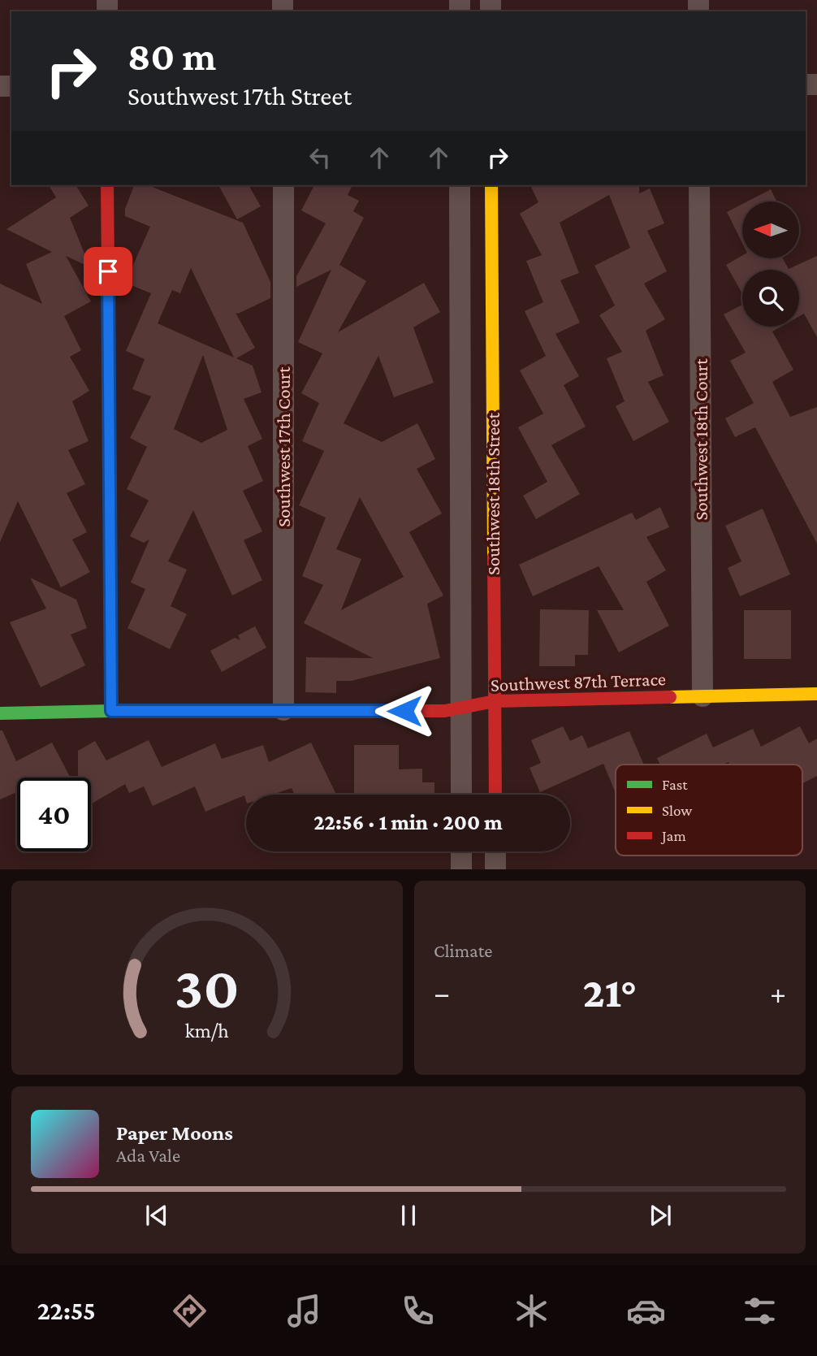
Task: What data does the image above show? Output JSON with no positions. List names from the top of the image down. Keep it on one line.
{"streets":{"street":["Southwest 18th Court","Southwest 17th Court","Southwest 18th Street","Southwest 87th Terrace"]},"crossings":[["Southwest 18th Court","Southwest 87th Terrace"],["Southwest 17th Court","Southwest 87th Terrace"],["Southwest 18th Street","Southwest 87th Terrace"]],"legend":["Fast","Slow","Jam"],"north":"left","page":{"turn":["80 m","Southwest 17th Street"],"limit":"40","trip":"22:56 · 1 min · 200 m","tile":"Climate","heat":["−","21°","+"],"song":["Paper Moons","Ada Vale"],"tabs":"22:55","gauge":["30","km/h"]}}
